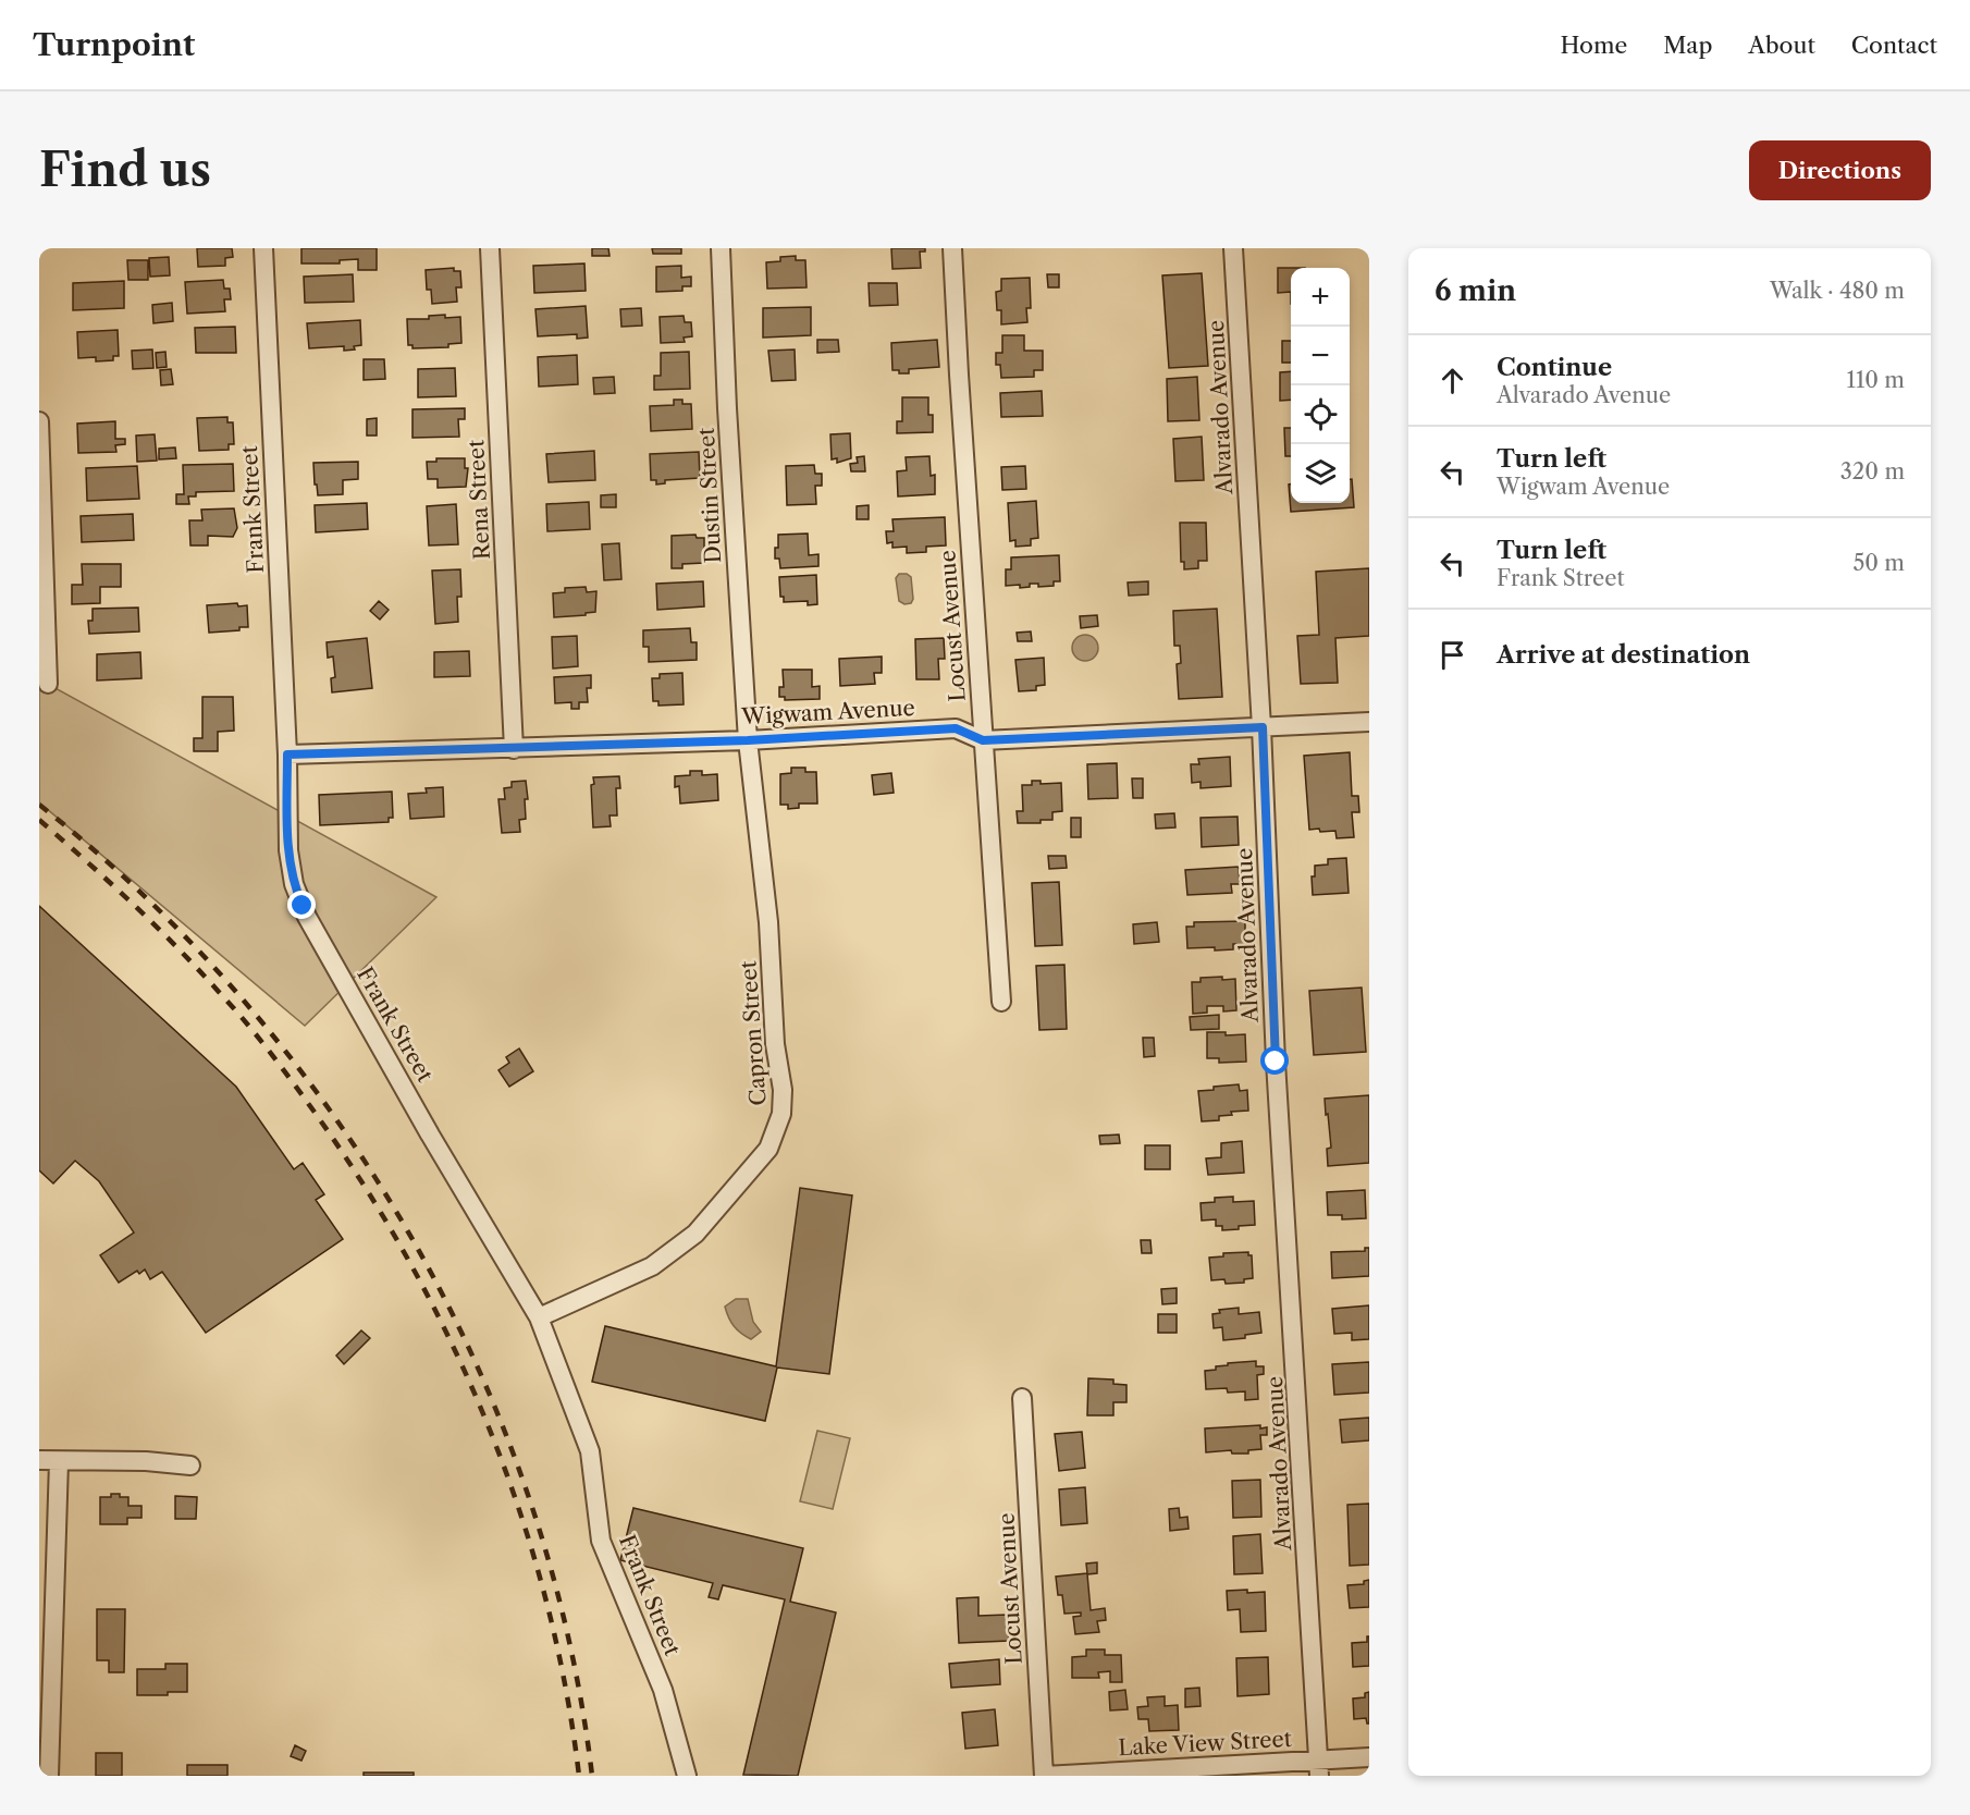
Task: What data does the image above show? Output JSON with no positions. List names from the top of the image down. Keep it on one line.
{"streets":{"street":["Alvarado Avenue","Dustin Street","Rena Street","Frank Street","Locust Avenue","Wigwam Avenue","Capron Street","Lake View Street"]},"crossings":[["Alvarado Avenue","Wigwam Avenue"],["Alvarado Avenue","Lake View Street"],["Dustin Street","Wigwam Avenue"],["Dustin Street","Capron Street"],["Rena Street","Wigwam Avenue"],["Frank Street","Wigwam Avenue"],["Frank Street","Capron Street"],["Locust Avenue","Wigwam Avenue"],["Locust Avenue","Lake View Street"],["Wigwam Avenue","Capron Street"]],"page":{"header":"Turnpoint","nav":["Home","Map","About","Contact"],"buttons":"Directions","title":"Find us","heading":["6 min","Walk · 480 m"],"map_buttons":["+","−"],"list":[["Continue","Alvarado Avenue","110 m"],["Turn left","Wigwam Avenue","320 m"],["Turn left","Frank Street","50 m"],"Arrive at destination"]}}
